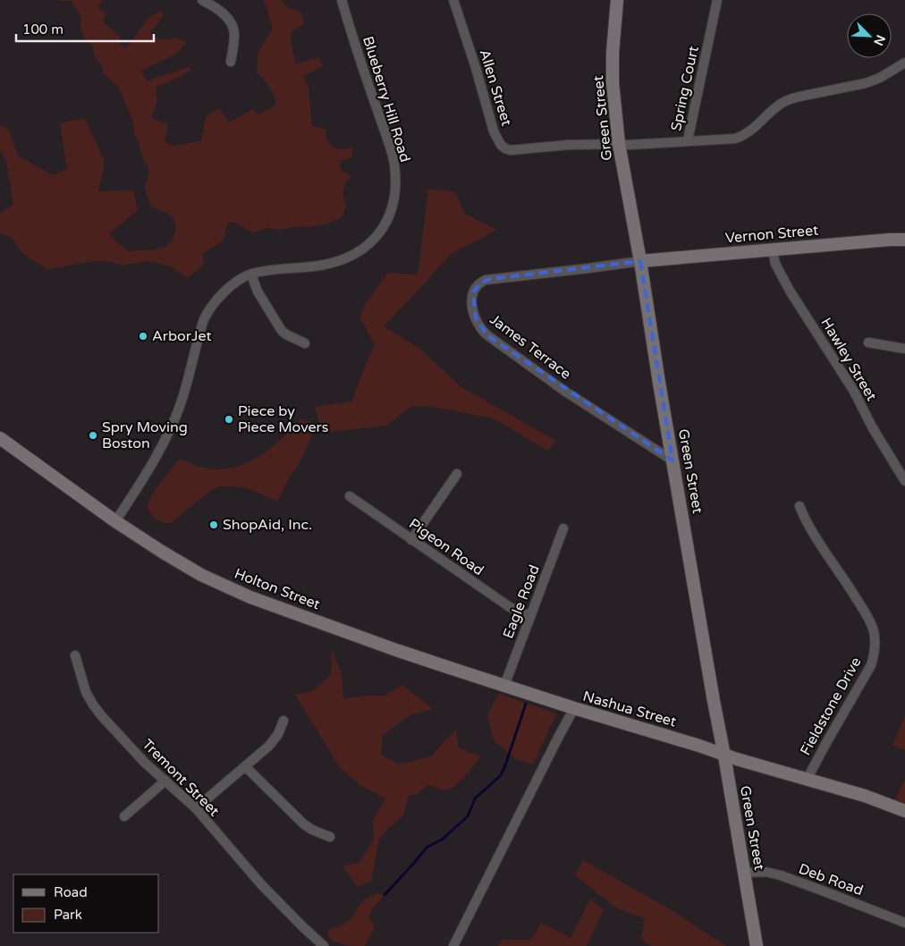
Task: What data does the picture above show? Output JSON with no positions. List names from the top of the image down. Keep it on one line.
{"streets":{"street":["Allen Street","Spring Court","Blueberry Hill Road","Green Street","Vernon Street","James Terrace","Hawley Street","Pigeon Road","Holton Street","Eagle Road","Fieldstone Drive","Nashua Street","Tremont Street","Deb Road"]},"crossings":[["Allen Street","Spring Court"],["Allen Street","Green Street"],["Spring Court","Green Street"],["Blueberry Hill Road","Holton Street"],["Green Street","Vernon Street"],["Green Street","James Terrace"],["Green Street","Nashua Street"],["Green Street","Deb Road"],["Vernon Street","James Terrace"],["Vernon Street","Hawley Street"],["Pigeon Road","Eagle Road"],["Holton Street","Eagle Road"],["Holton Street","Nashua Street"],["Fieldstone Drive","Nashua Street"]],"places":["ArborJet","Piece by Piece Movers","Spry Moving Boston","ShopAid, Inc."],"legend":["Road","Park"],"scale_bar":"100 m","north":"bottom right"}
